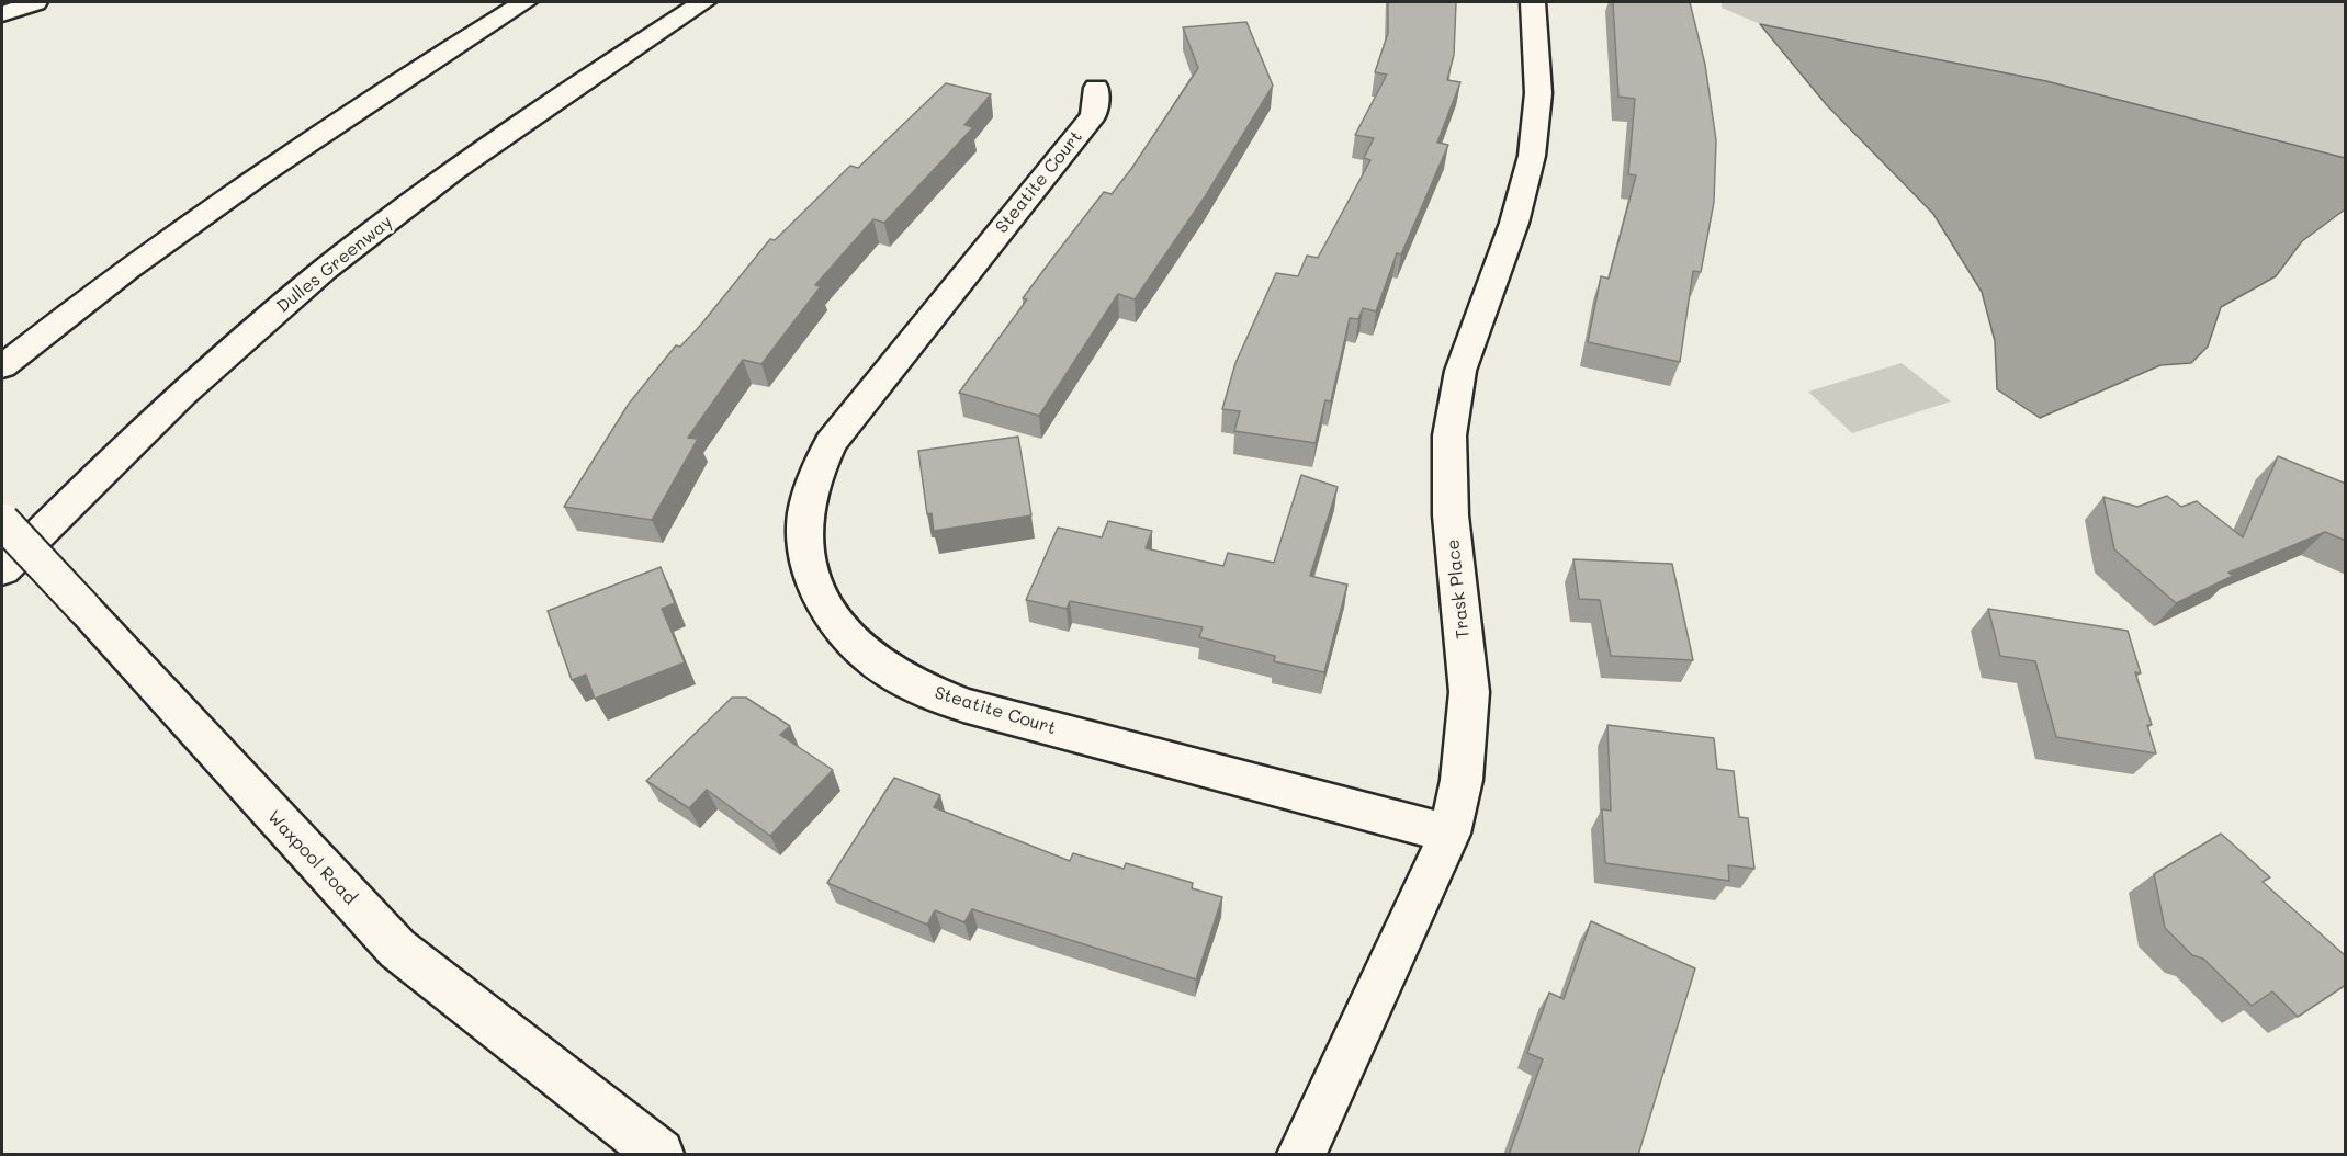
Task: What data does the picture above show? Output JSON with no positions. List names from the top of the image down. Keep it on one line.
{"streets":{"main road":["Steatite Court","Dulles Greenway","Trask Place","Waxpool Road"]},"crossings":[["Steatite Court","Trask Place"]]}
